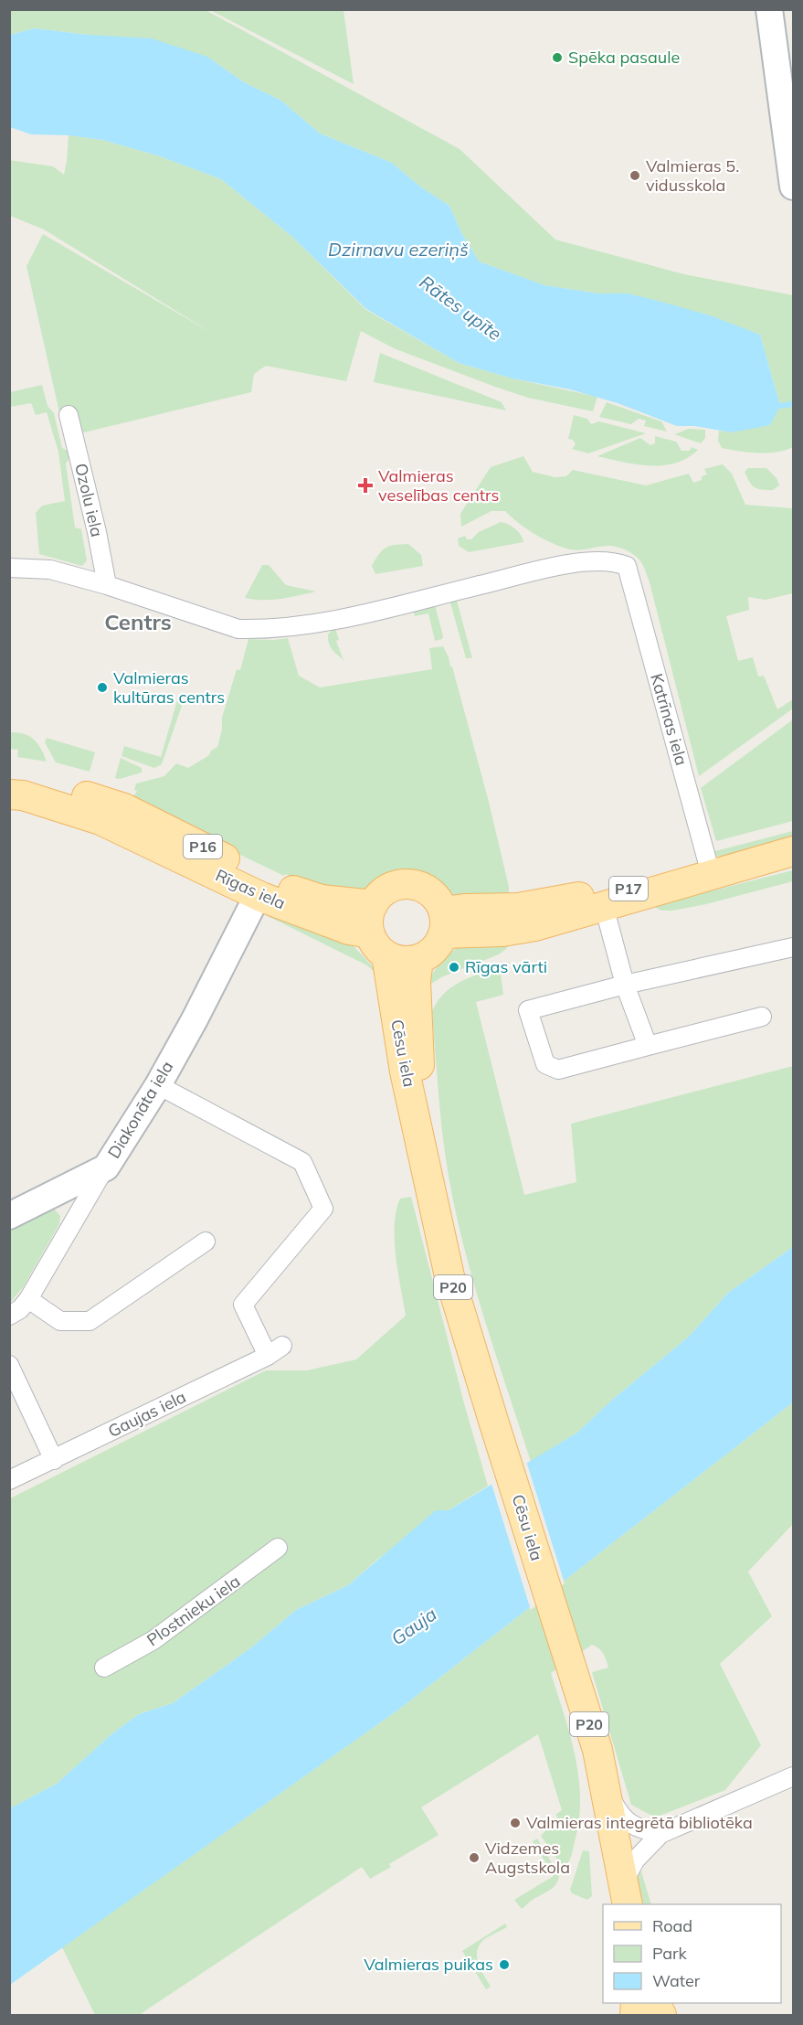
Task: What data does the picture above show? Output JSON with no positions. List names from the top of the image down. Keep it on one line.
{"streets":{"main road":["P16","P17","Rīgas iela","Cēsu iela","P20"],"street":["Ozolu iela","Katrīnas iela","Diakonāta iela","Gaujas iela","Plostnieku iela"]},"crossings":[["Ozolu iela","Katrīnas iela"],["Katrīnas iela","P17"],["P17","Rīgas iela"],["P17","Cēsu iela"],["Rīgas iela","Cēsu iela"],["Rīgas iela","Diakonāta iela"],["Diakonāta iela","Gaujas iela"]],"districts":["Centrs"],"water":["Dzirnavu ezeriņš","Rātes upīte","Gauja"],"places":{"other":["Spēka pasaule","Valmieras 5. vidusskola","Valmieras kultūras centrs","Rīgas vārti","Valmieras integrētā bibliotēka","Vidzemes Augstskola","Valmieras puikas"],"health":["Valmieras veselības centrs"]},"legend":["Road","Park","Water"]}
